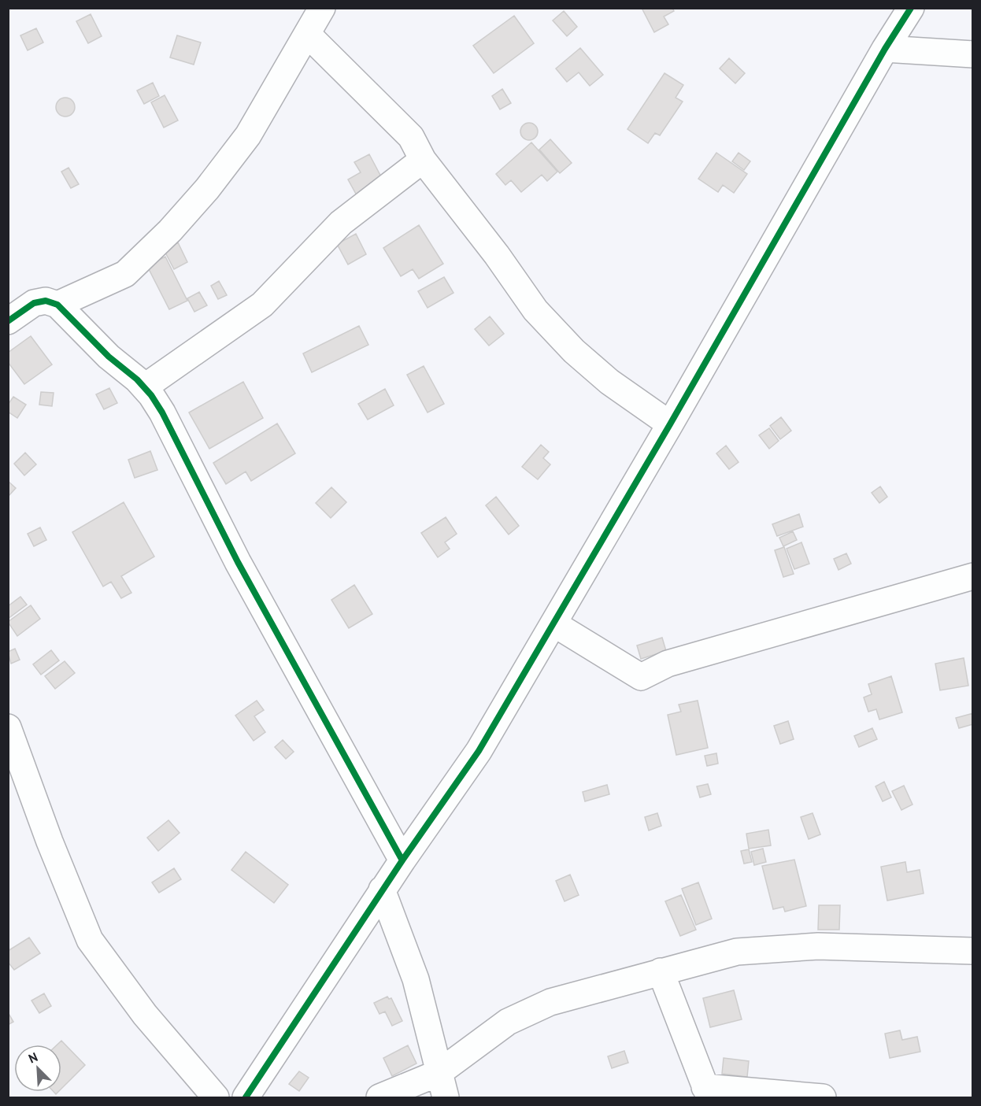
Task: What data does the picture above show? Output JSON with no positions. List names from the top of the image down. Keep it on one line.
{"north":"top left"}
